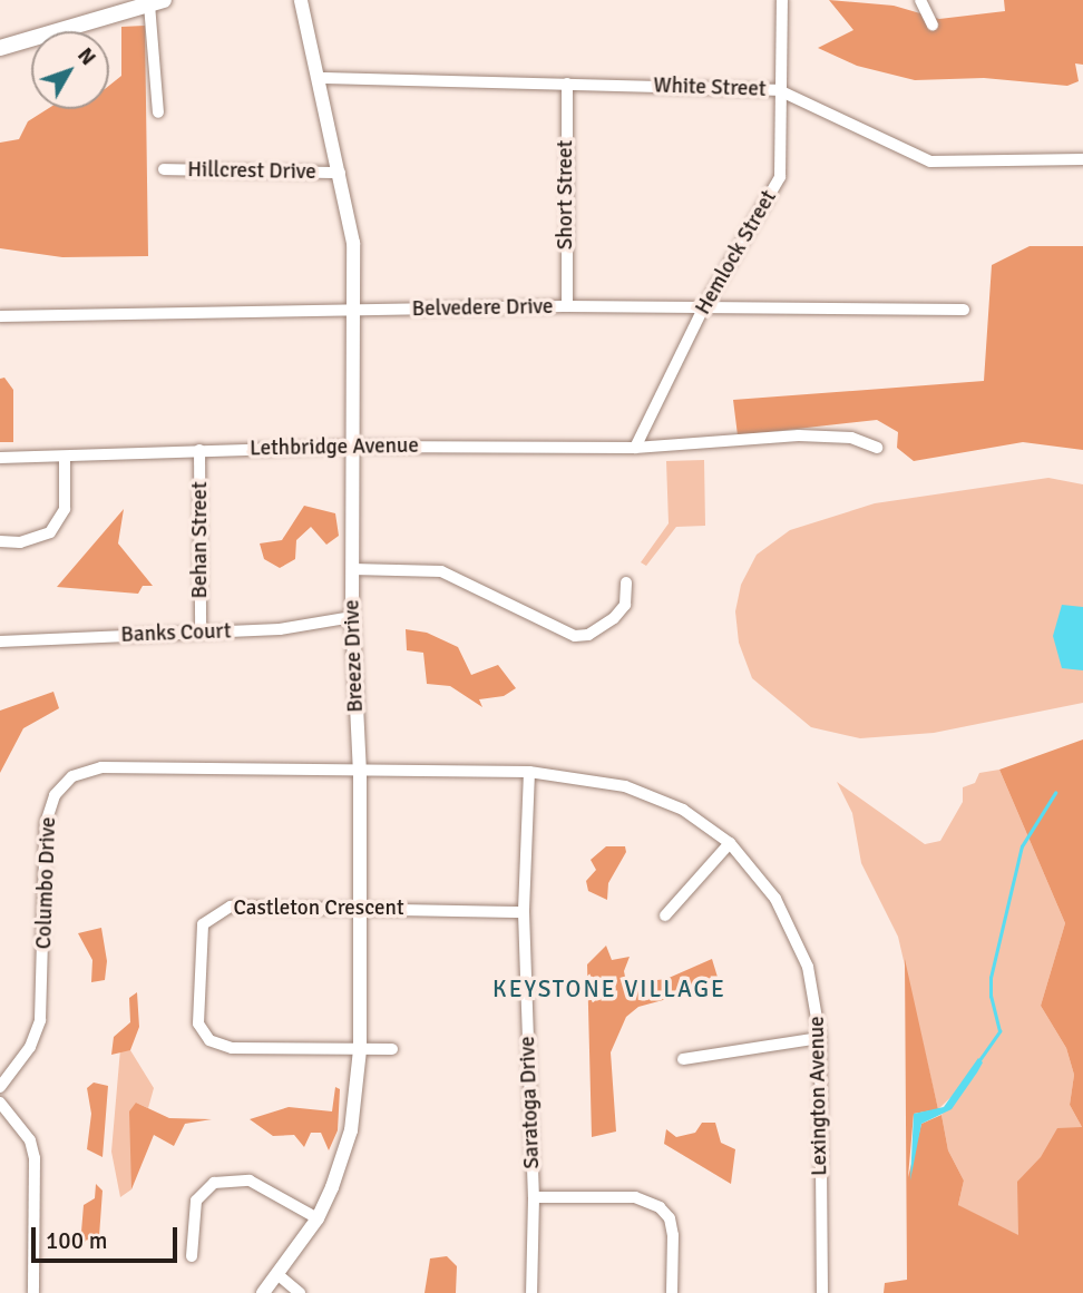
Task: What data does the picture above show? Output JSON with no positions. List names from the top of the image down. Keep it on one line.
{"streets":{"street":["White Street","Hillcrest Drive","Short Street","Hemlock Street","Belvedere Drive","Lethbridge Avenue","Behan Street","Banks Court","Breeze Drive","Columbo Drive","Castleton Crescent","Lexington Avenue","Saratoga Drive"]},"crossings":[["White Street","Short Street"],["White Street","Hemlock Street"],["White Street","Breeze Drive"],["Hillcrest Drive","Breeze Drive"],["Short Street","Belvedere Drive"],["Hemlock Street","Belvedere Drive"],["Hemlock Street","Lethbridge Avenue"],["Belvedere Drive","Breeze Drive"],["Lethbridge Avenue","Behan Street"],["Lethbridge Avenue","Breeze Drive"],["Behan Street","Banks Court"],["Banks Court","Breeze Drive"],["Breeze Drive","Columbo Drive"],["Breeze Drive","Castleton Crescent"],["Breeze Drive","Lexington Avenue"],["Columbo Drive","Lexington Avenue"],["Castleton Crescent","Saratoga Drive"],["Lexington Avenue","Saratoga Drive"]],"districts":["KEYSTONE VILLAGE"],"scale_bar":"100 m","north":"top right"}
